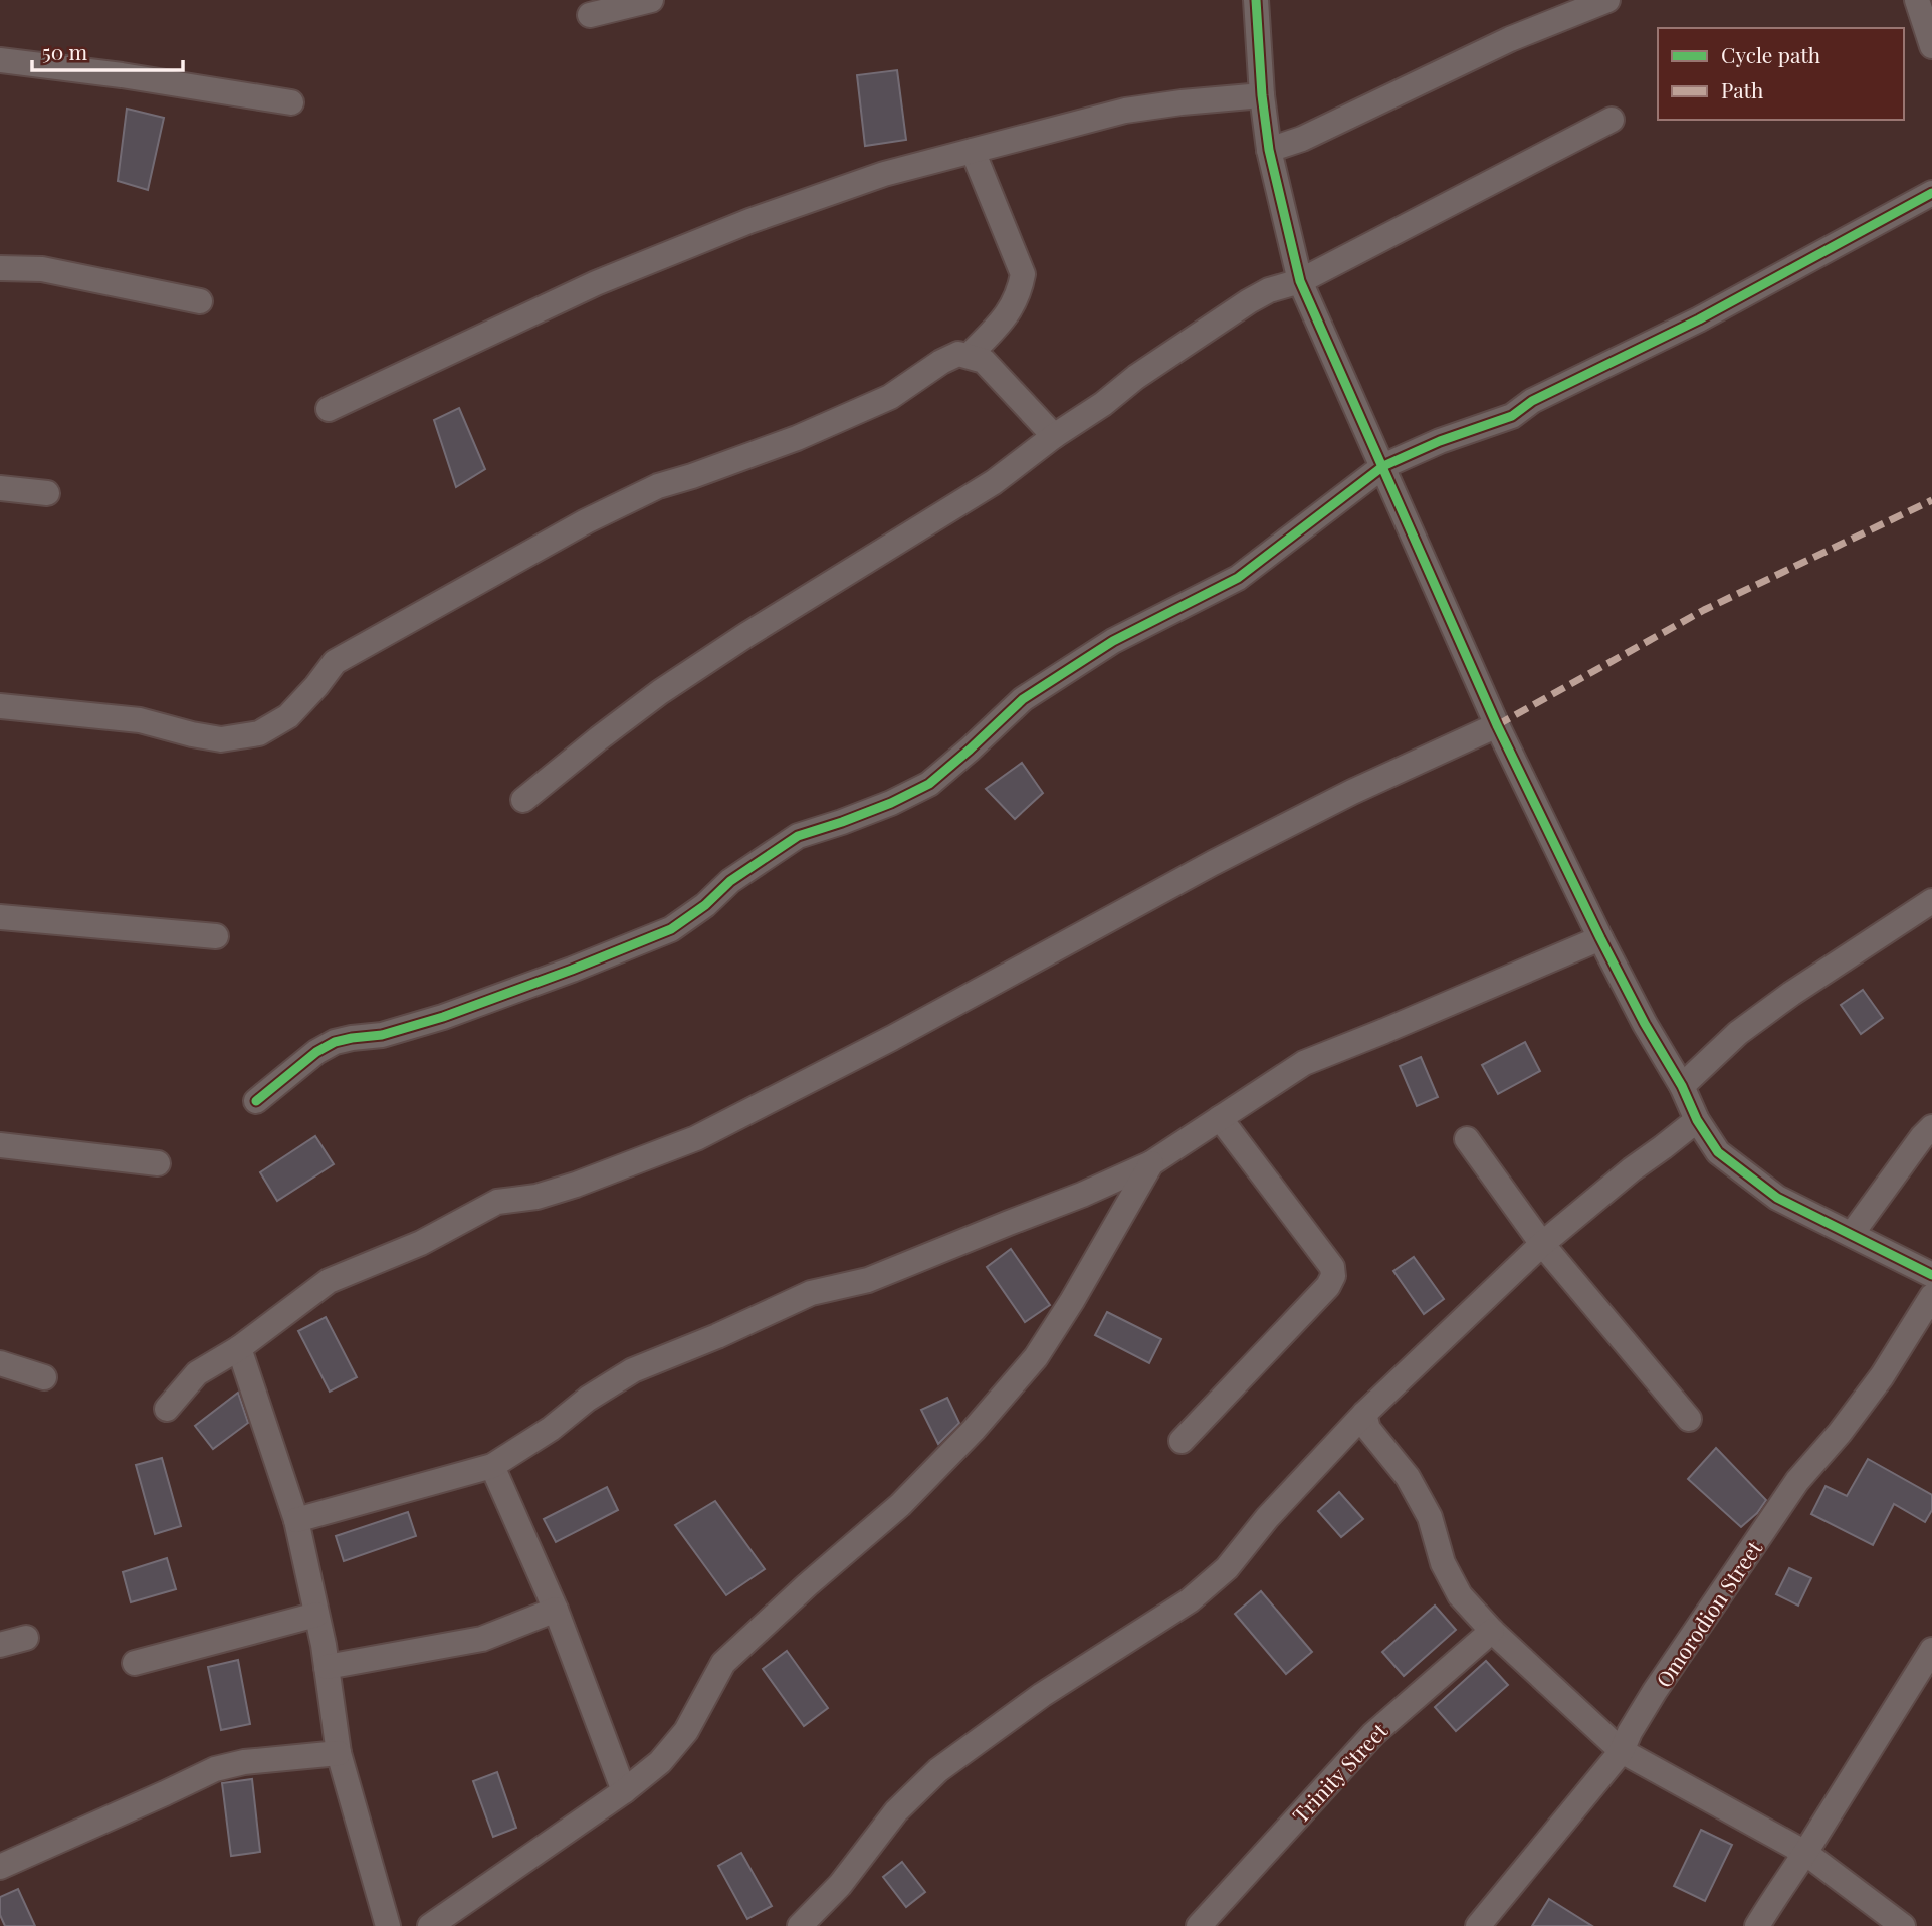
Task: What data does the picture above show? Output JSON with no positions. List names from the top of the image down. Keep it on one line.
{"streets":{"street":["Omorodion Street","Trinity Street"]},"legend":["Cycle path","Path"],"scale_bar":"50 m"}
